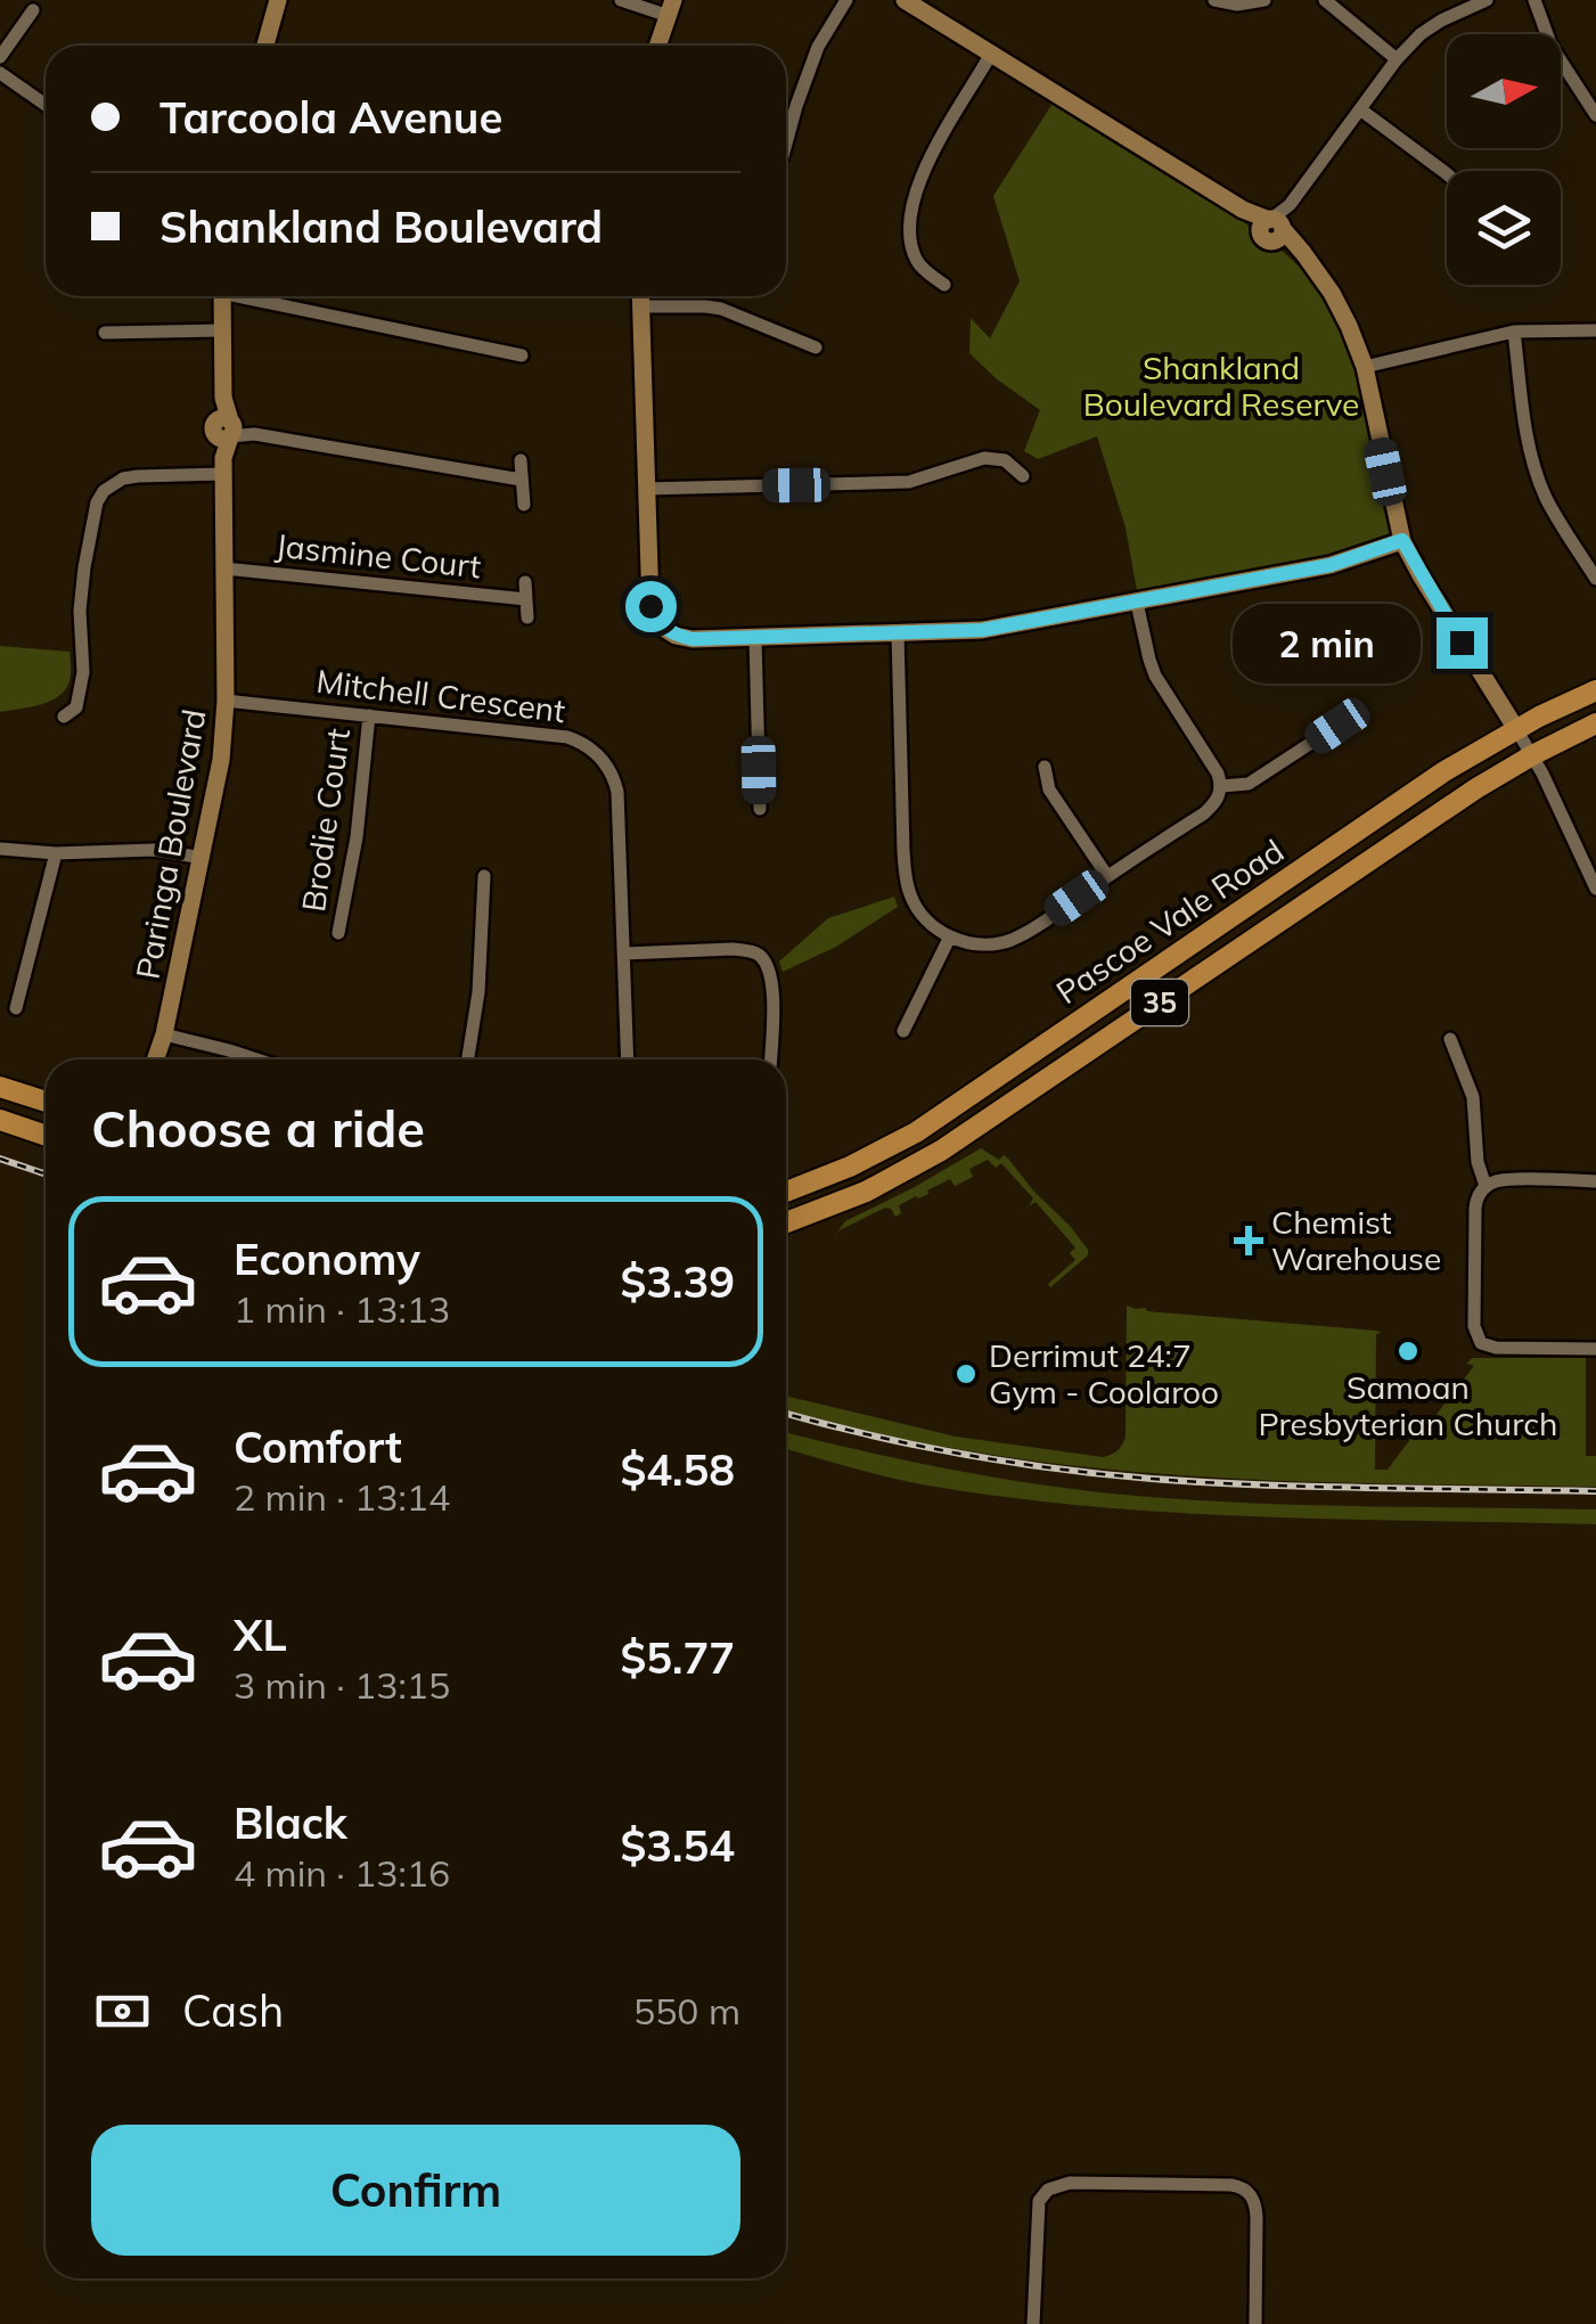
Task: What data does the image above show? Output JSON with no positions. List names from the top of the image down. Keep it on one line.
{"streets":{"main road":["Pascoe Vale Road","35"],"street":["Jasmine Court","Mitchell Crescent","Brodie Court","Paringa Boulevard"]},"crossings":[["Jasmine Court","Paringa Boulevard"],["Mitchell Crescent","Brodie Court"],["Mitchell Crescent","Paringa Boulevard"]],"parks":["Shankland Boulevard Reserve"],"places":{"health":["Chemist Warehouse"],"other":["Samoan Presbyterian Church","Derrimut 24:7 Gym - Coolaroo"]},"north":"right","page":{"banner":["Tarcoola Avenue","Shankland Boulevard"],"bubble":"2 min","heading":"Choose a ride","list":[{"name":"Economy","note":"1 min · 13:13","value":"$3.39"},{"name":"Comfort","note":"2 min · 13:14","value":"$4.58"},{"name":"XL","note":"3 min · 13:15","value":"$5.77"},{"name":"Black","note":"4 min · 13:16","value":"$3.54"}],"pay":["Cash","550 m"],"buttons":"Confirm"}}
